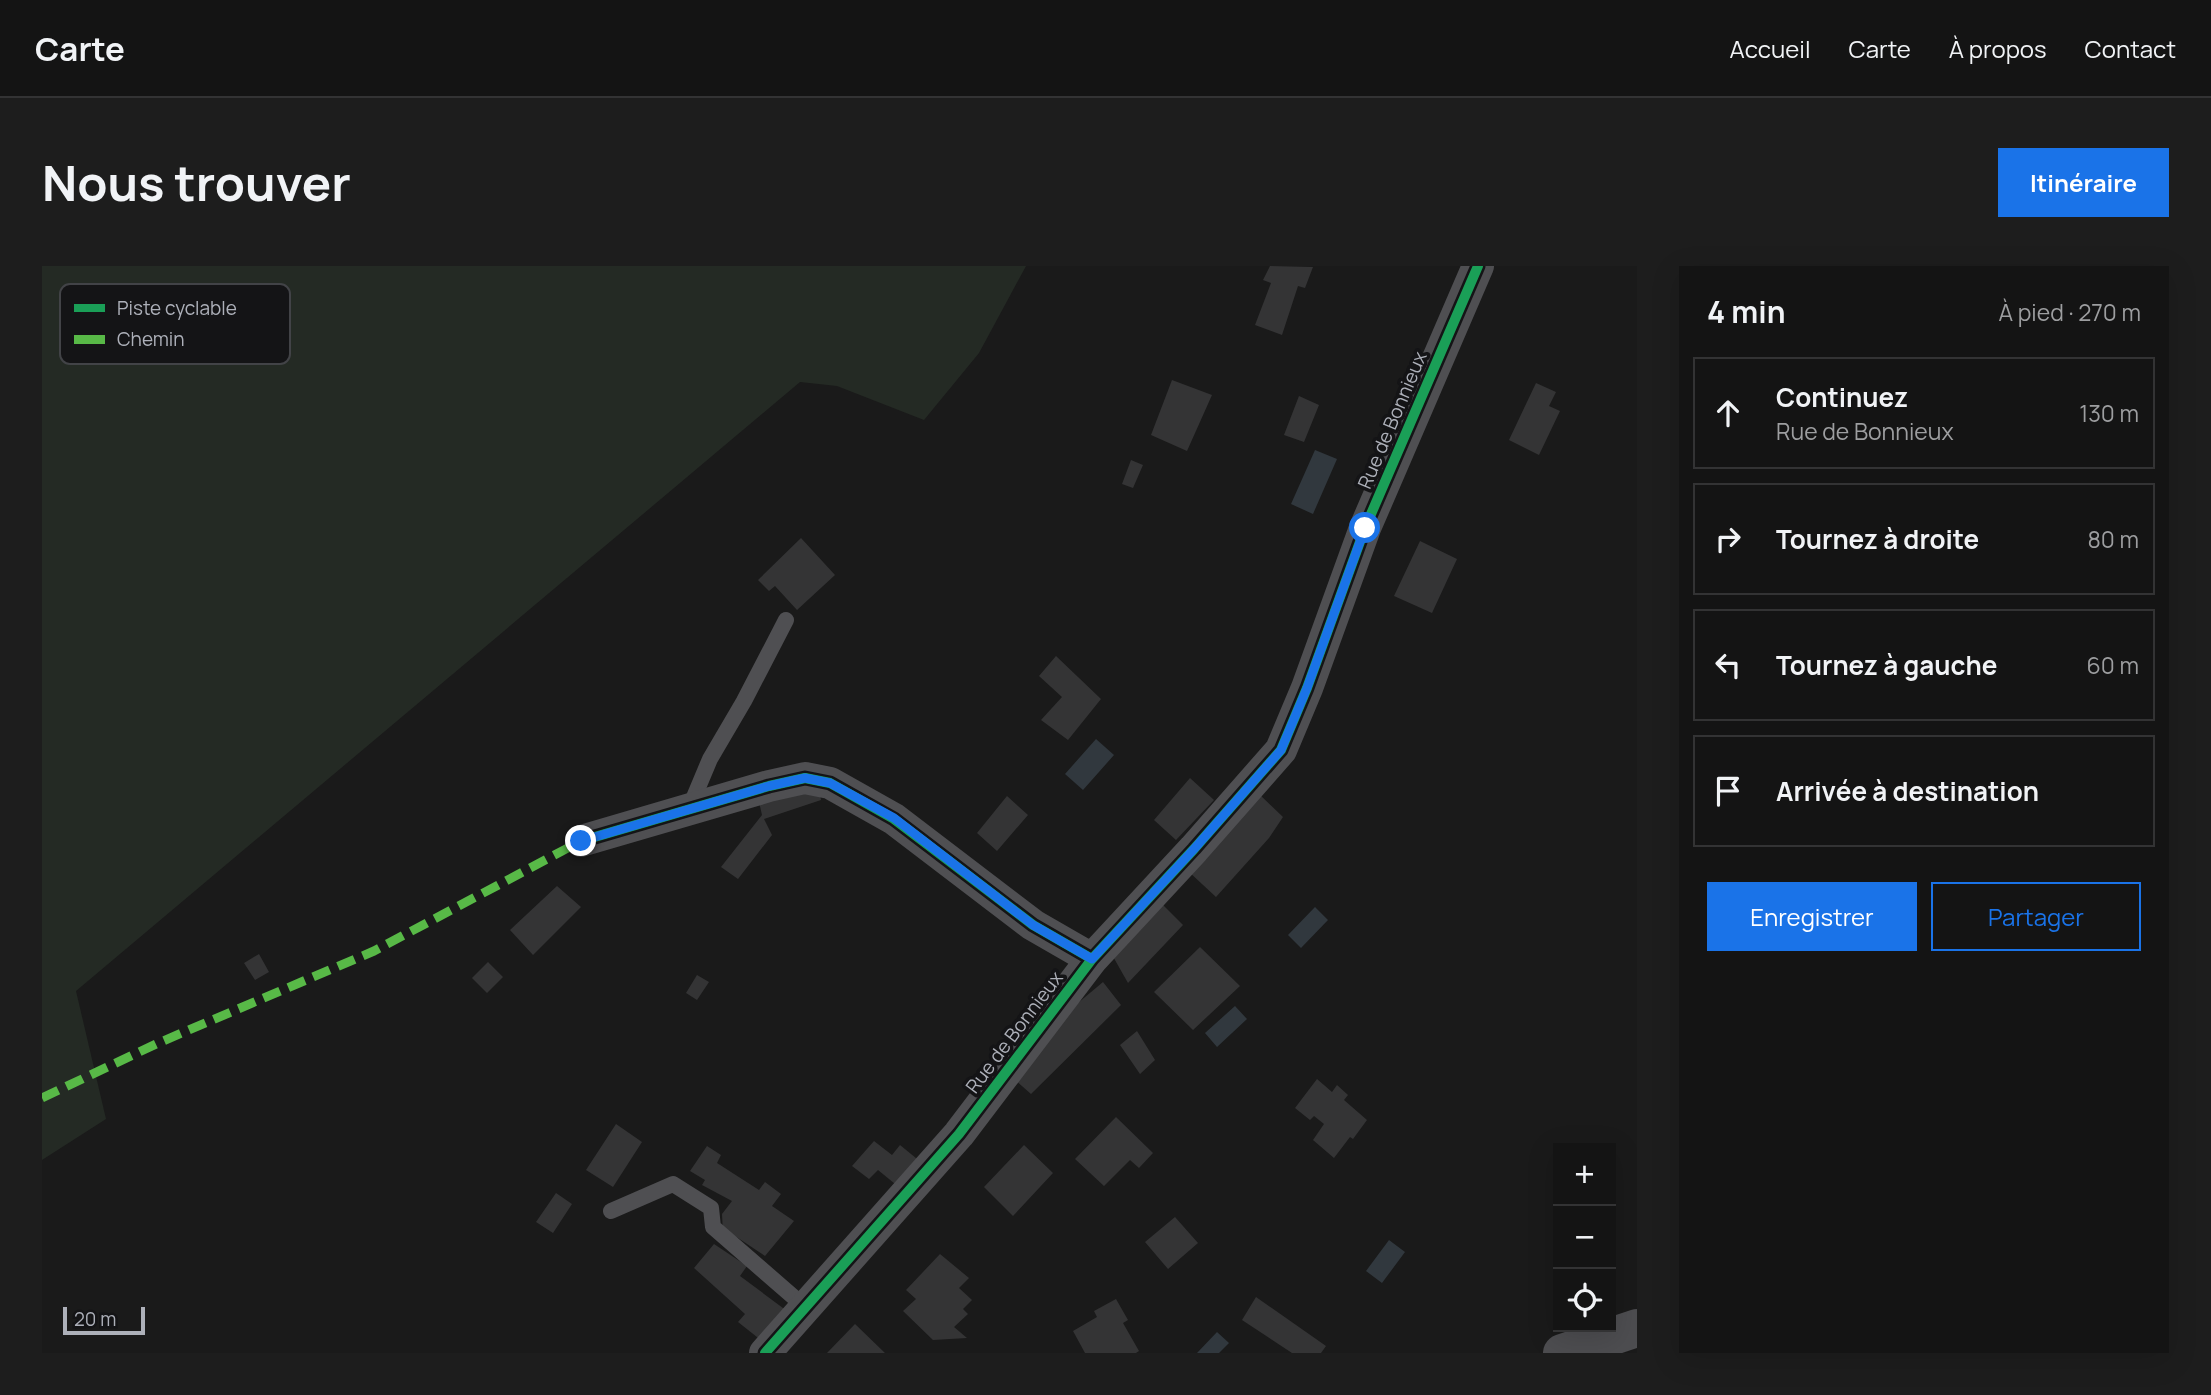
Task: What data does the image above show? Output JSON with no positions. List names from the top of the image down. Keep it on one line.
{"streets":{"street":["Rue de Bonnieux"]},"legend":["Piste cyclable","Chemin"],"scale_bar":"20 m","page":{"header":"Carte","nav":["Accueil","Carte","À propos","Contact"],"buttons":["Itinéraire",["Enregistrer","Partager"]],"title":"Nous trouver","heading":["4 min","À pied · 270 m"],"list":[["Continuez","Rue de Bonnieux","130 m"],["Tournez à droite","80 m"],["Tournez à gauche","60 m"],"Arrivée à destination"],"map_buttons":["+","−"],"scale":"20 m"}}
